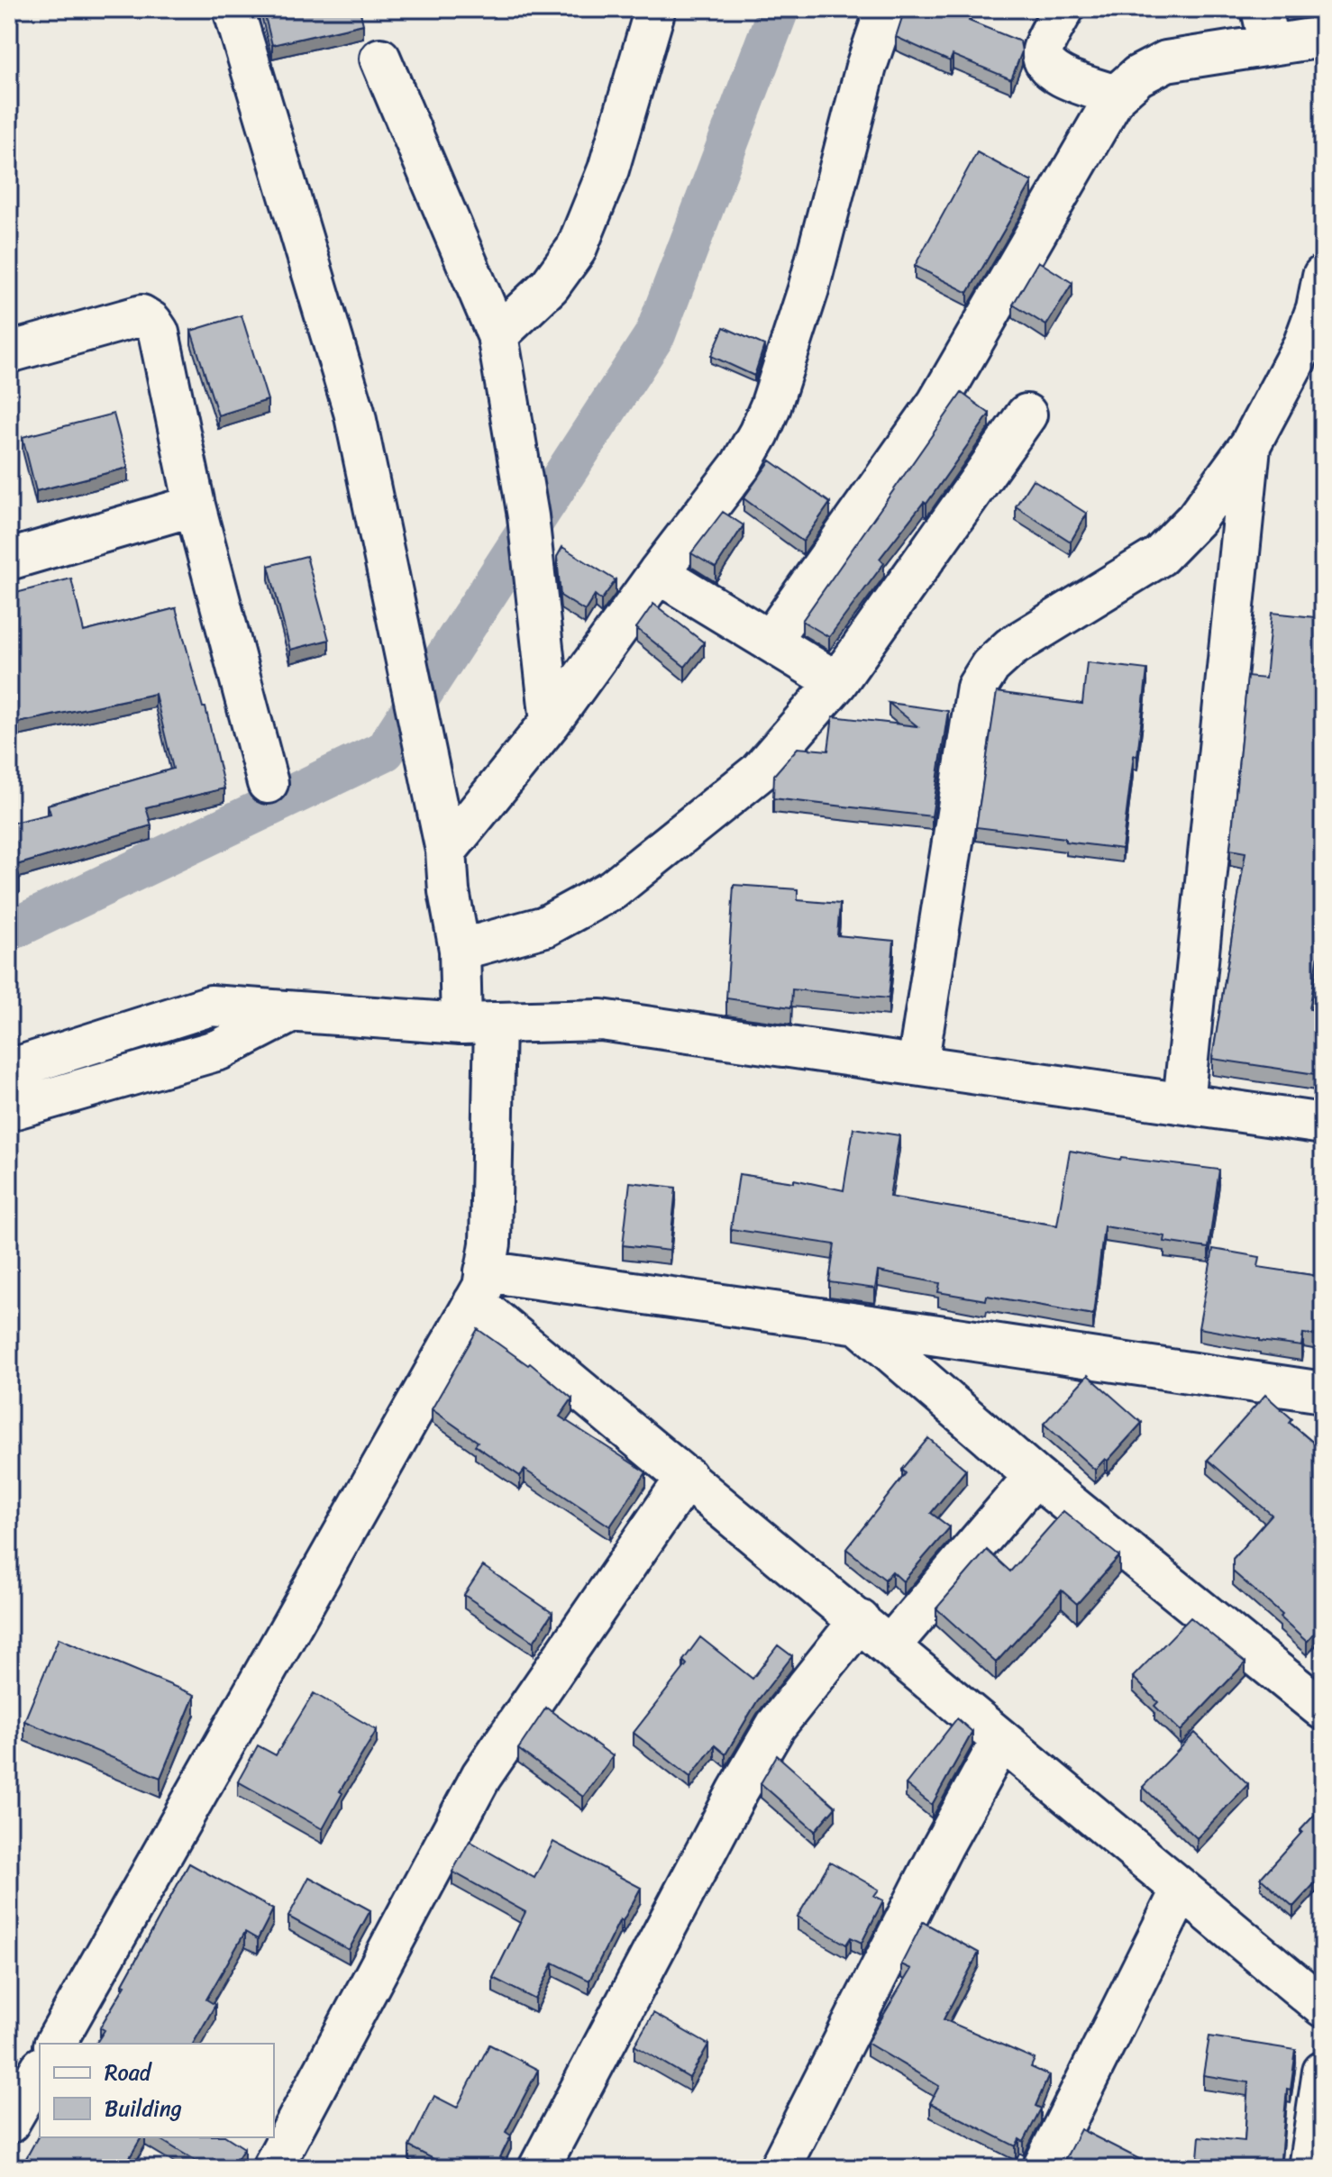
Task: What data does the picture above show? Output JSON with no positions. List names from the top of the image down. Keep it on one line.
{"legend":["Road","Building"]}
